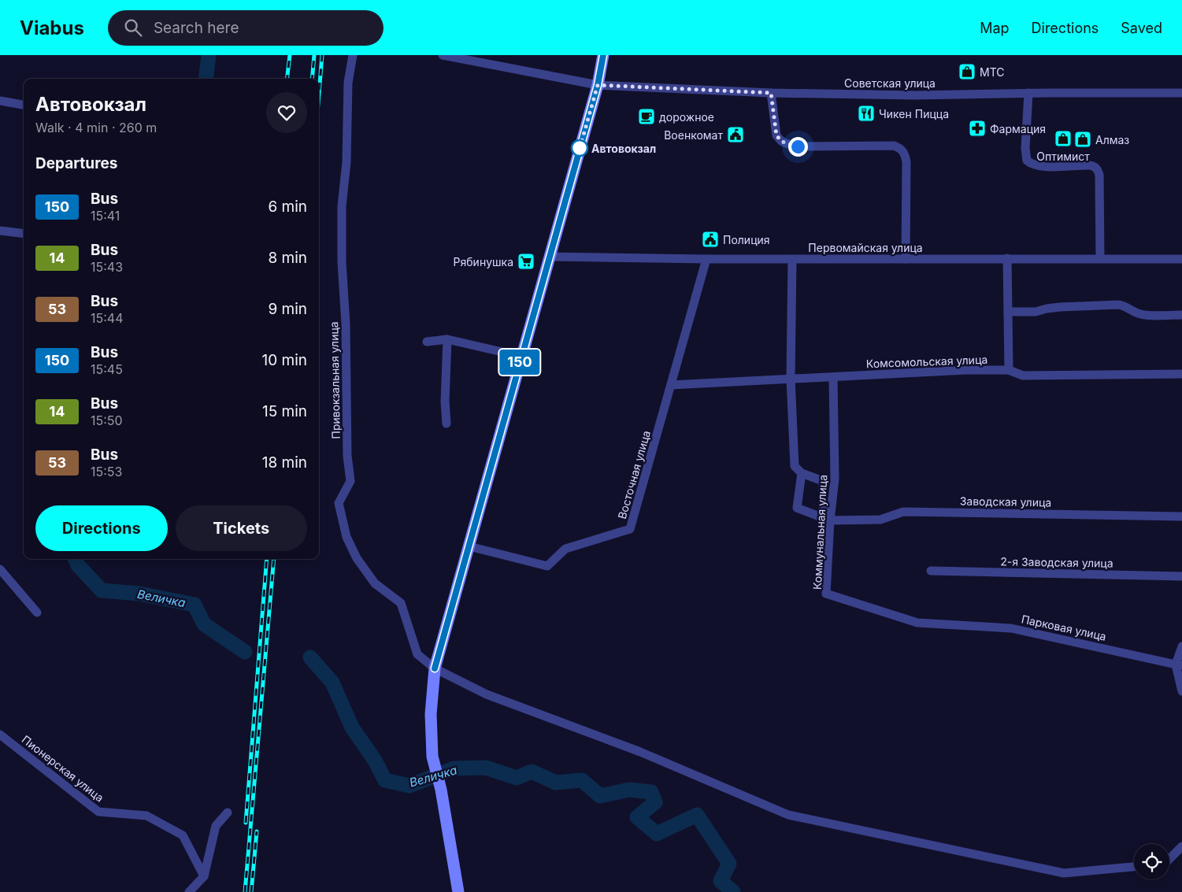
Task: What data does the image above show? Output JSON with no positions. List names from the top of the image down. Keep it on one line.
{"streets":{"street":["Советская улица","Первомайская улица","Комсомольская улица","Привокзальная улица","Восточная улица","Заводская улица","Коммунальная улица","2-я Заводская улица","Парковая улица","Пионерская улица"]},"crossings":[["Первомайская улица","Восточная улица"],["Комсомольская улица","Восточная улица"],["Комсомольская улица","Коммунальная улица"],["Заводская улица","Коммунальная улица"],["Коммунальная улица","Парковая улица"]],"water":["Величка"],"places":{"shop":["МТС","Оптимист","Алмаз"],"restaurant":["Чикен Пицца"],"cafe":["дорожное"],"pharmacy":["Фармация"],"public building":["Военкомат","Полиция"],"other":["Автовокзал"],"supermarket":["Рябинушка"]},"lines":["bus line 150"],"page":{"header":"Viabus","search":"Search here","nav":["Map","Directions","Saved"],"on_map":"150","heading":[["Автовокзал","Walk · 4 min · 260 m"],"Departures"],"list":[{"mark":"150","name":"Bus","note":"15:41","value":"6 min"},{"mark":"14","name":"Bus","note":"15:43","value":"8 min"},{"mark":"53","name":"Bus","note":"15:44","value":"9 min"},{"mark":"150","name":"Bus","note":"15:45","value":"10 min"},{"mark":"14","name":"Bus","note":"15:50","value":"15 min"},{"mark":"53","name":"Bus","note":"15:53","value":"18 min"}],"buttons":["Directions","Tickets"]}}
